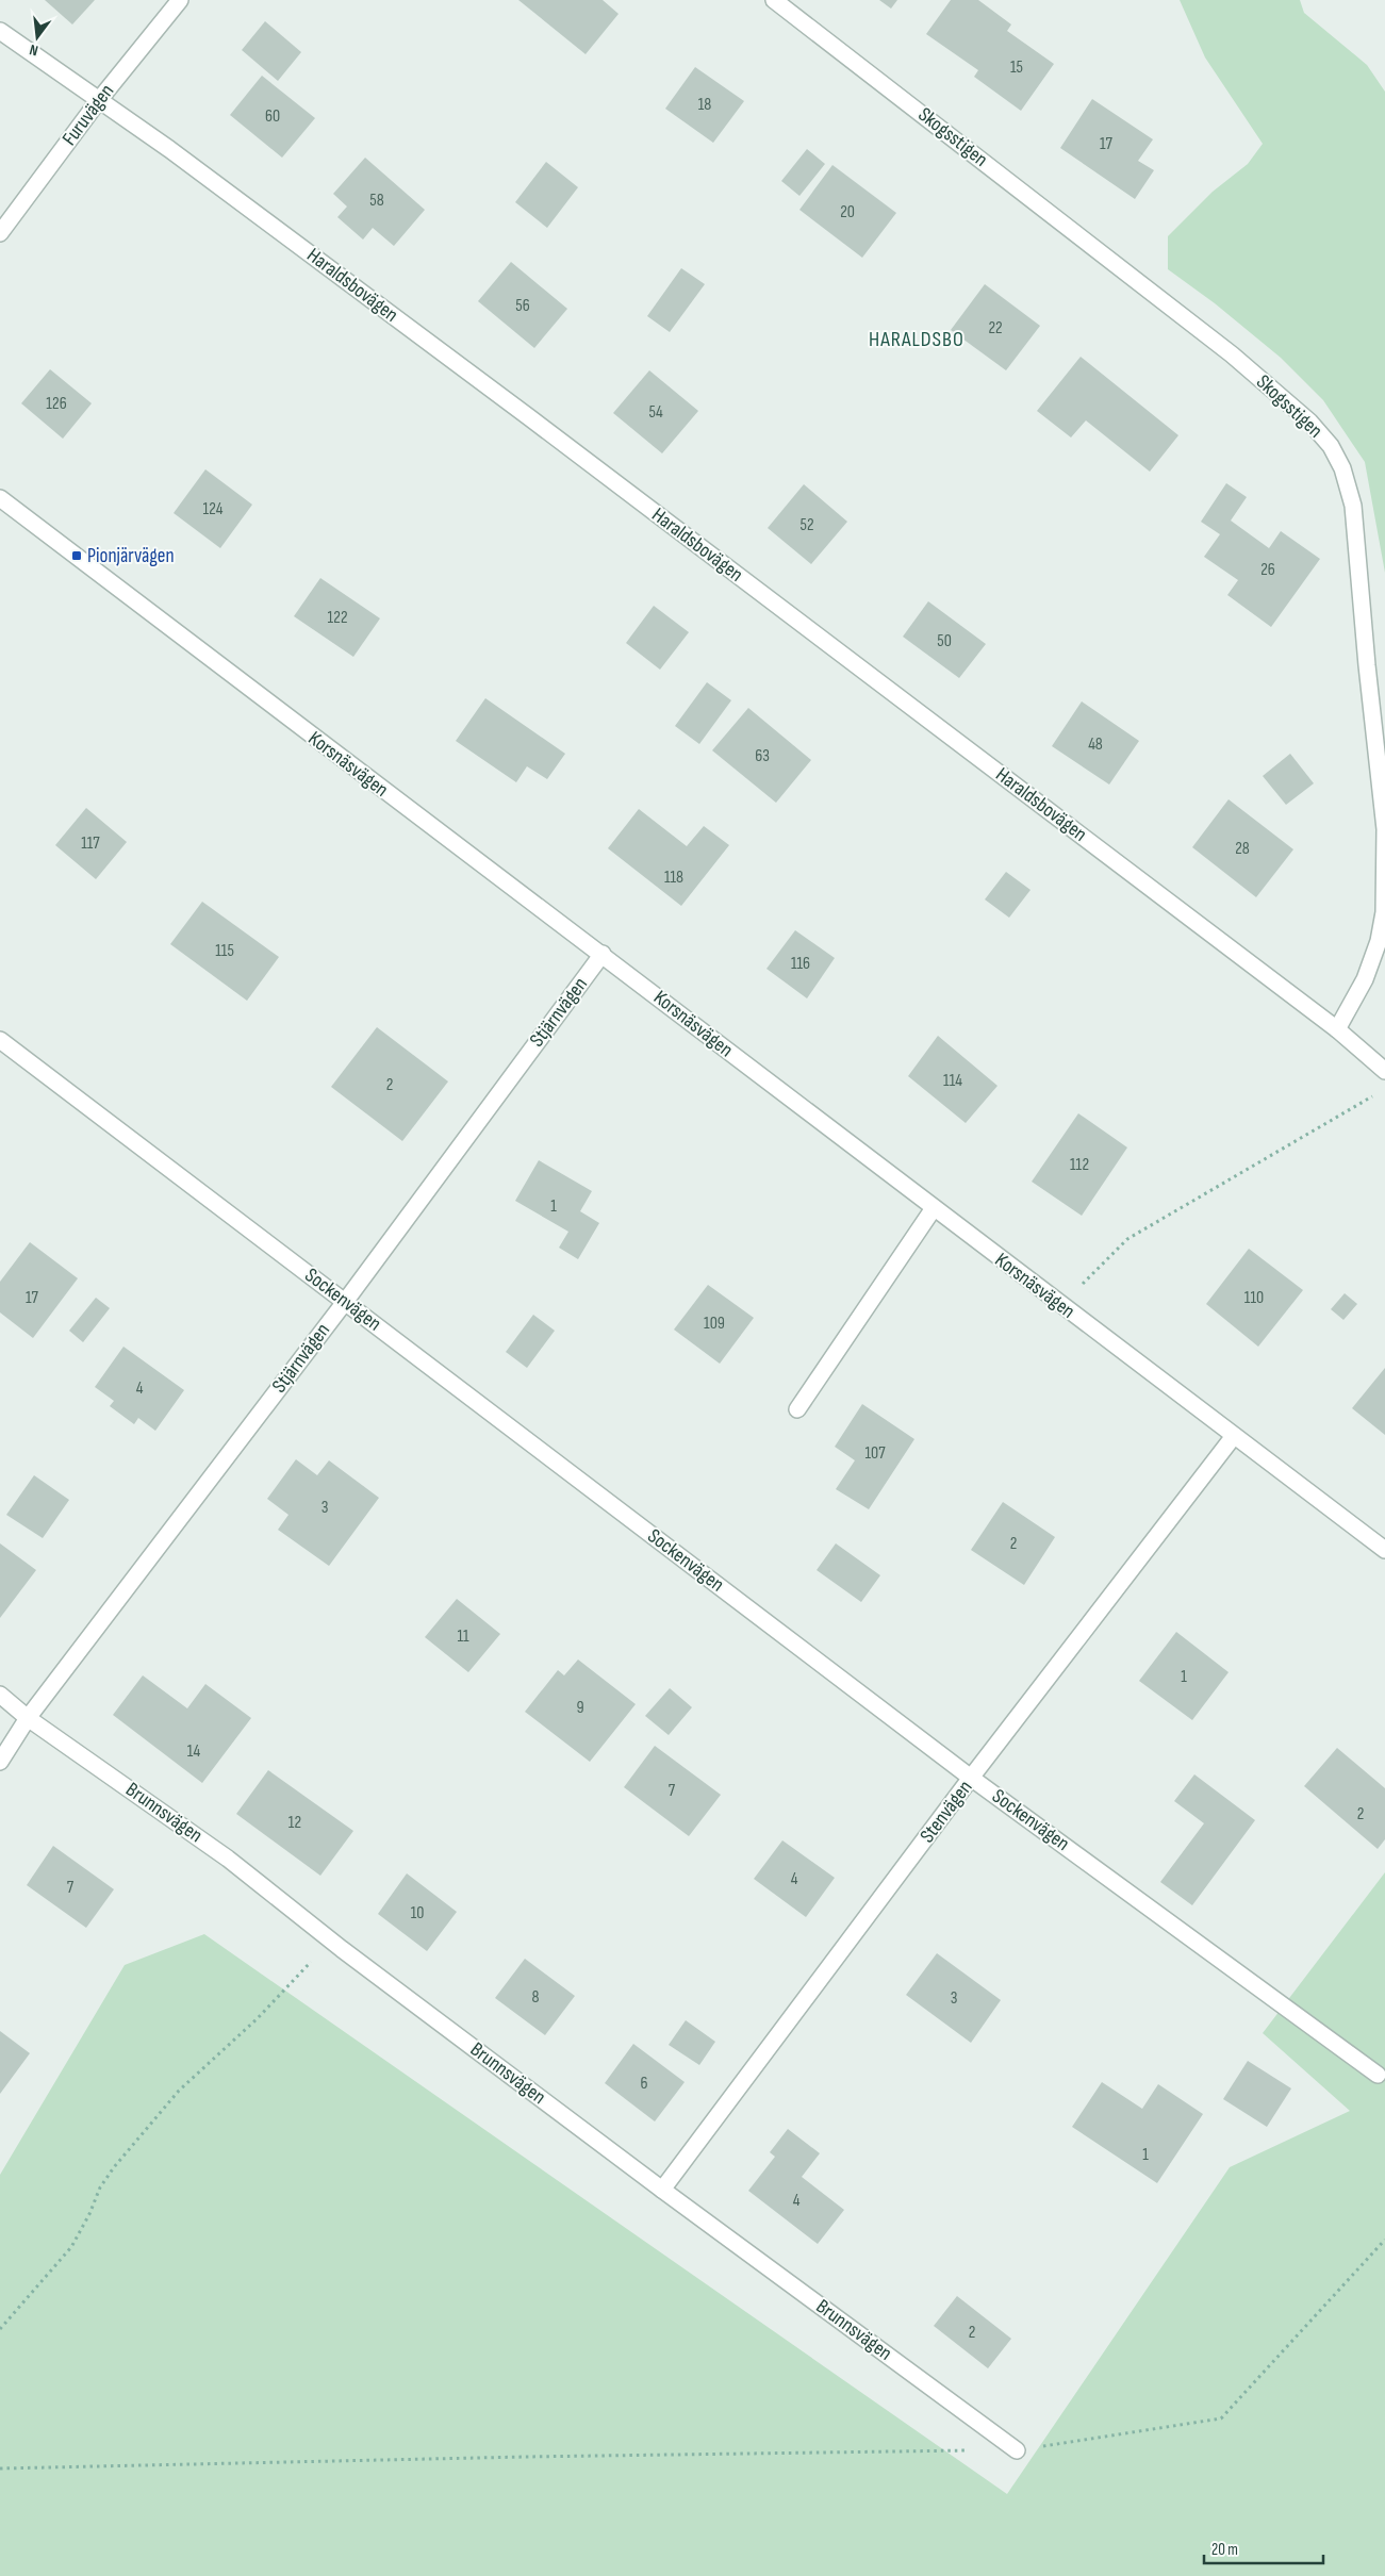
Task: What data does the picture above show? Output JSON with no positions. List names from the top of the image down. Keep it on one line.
{"streets":{"street":["Furuvägen","Skogsstigen","Haraldsbovägen","Korsnäsvägen","Stjärnvägen","Sockenvägen","Stenvägen","Brunnsvägen"]},"crossings":[["Furuvägen","Haraldsbovägen"],["Skogsstigen","Haraldsbovägen"],["Korsnäsvägen","Stjärnvägen"],["Korsnäsvägen","Stenvägen"],["Stjärnvägen","Sockenvägen"],["Stjärnvägen","Brunnsvägen"],["Sockenvägen","Stenvägen"],["Stenvägen","Brunnsvägen"]],"districts":["HARALDSBO"],"places":{"transit":["Pionjärvägen"]},"house_numbers":["15","18","60","17","58","20","56","22","126","54","124","52","26","122","50","48","63","117","28","118","115","116","114","2","112","1","17","110","109","4","107","3","2","11","1","9","14","7","2","12","4","7","10","8","3","6","1","4","2"],"scale_bar":"20 m","north":"bottom"}
